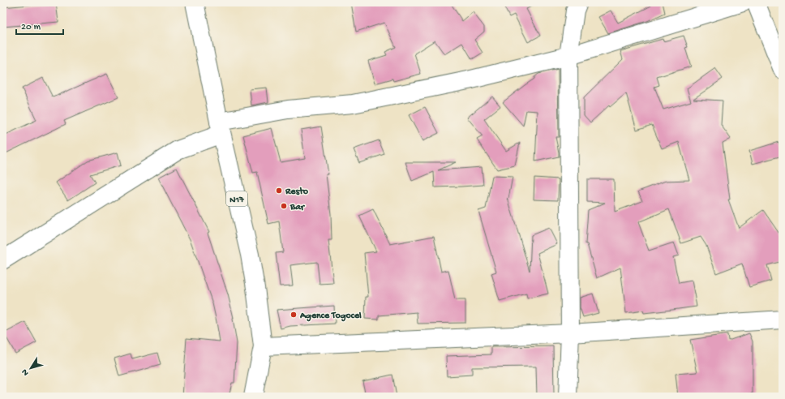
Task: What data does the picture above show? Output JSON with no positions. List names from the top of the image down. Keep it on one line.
{"streets":{"street":["N17"]},"places":["Resto","Bar","Agence Togocel"],"scale_bar":"20 m","north":"bottom left"}
